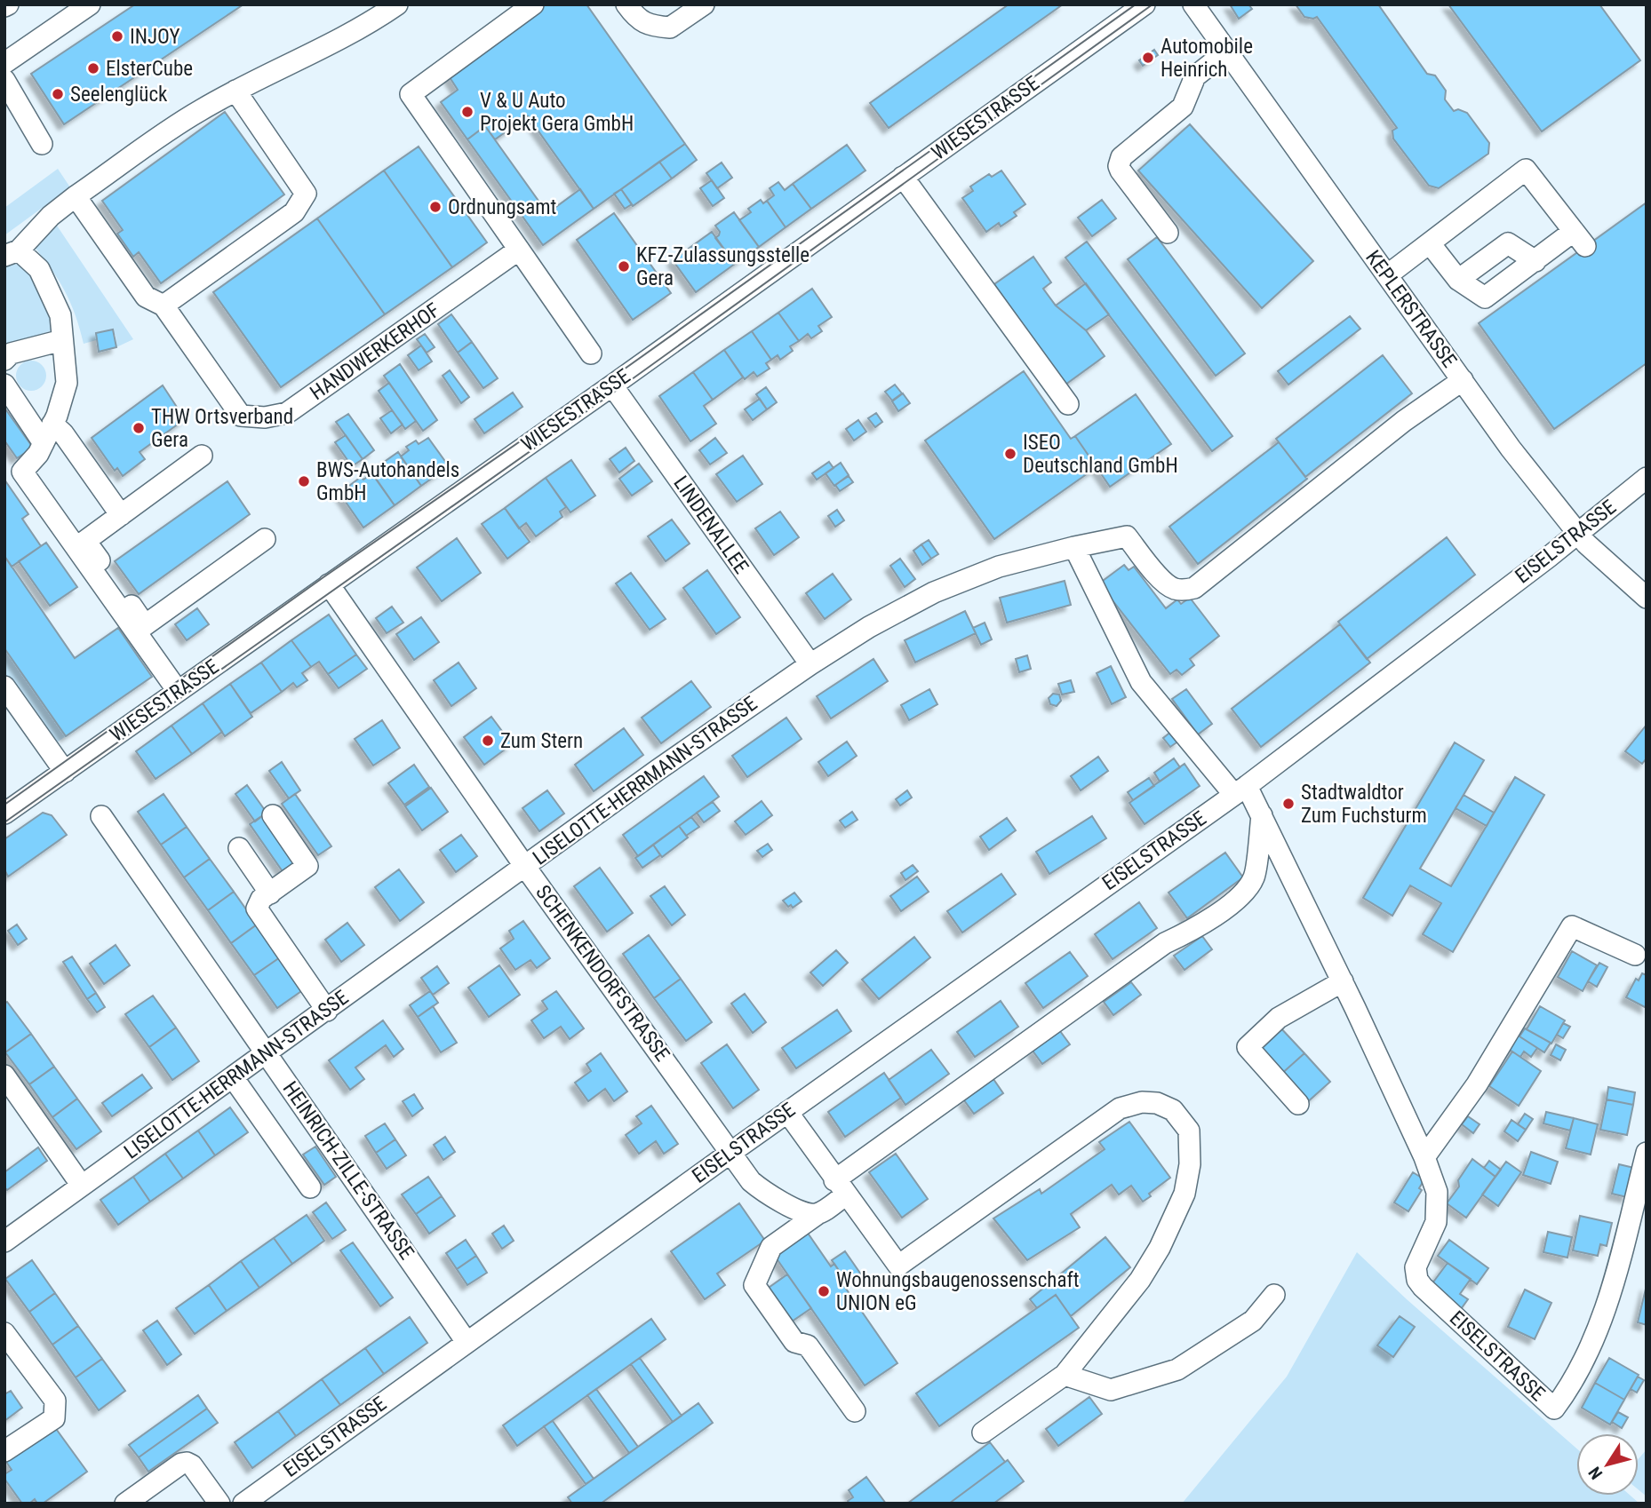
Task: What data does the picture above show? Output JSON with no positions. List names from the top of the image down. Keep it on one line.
{"streets":{"street":["WIESESTRASSE","KEPLERSTRASSE","HANDWERKERHOF","LINDENALLEE","EISELSTRASSE","LISELOTTE-HERRMANN-STRASSE","SCHENKENDORFSTRASSE","HEINRICH-ZILLE-STRASSE"]},"crossings":[["WIESESTRASSE","LINDENALLEE"],["WIESESTRASSE","SCHENKENDORFSTRASSE"],["KEPLERSTRASSE","EISELSTRASSE"],["KEPLERSTRASSE","LISELOTTE-HERRMANN-STRASSE"],["LINDENALLEE","LISELOTTE-HERRMANN-STRASSE"],["EISELSTRASSE","SCHENKENDORFSTRASSE"],["EISELSTRASSE","HEINRICH-ZILLE-STRASSE"],["LISELOTTE-HERRMANN-STRASSE","SCHENKENDORFSTRASSE"],["LISELOTTE-HERRMANN-STRASSE","HEINRICH-ZILLE-STRASSE"]],"places":["INJOY","Automobile Heinrich","ElsterCube","Seelenglück","V & U Auto Projekt Gera GmbH","Ordnungsamt","KFZ-Zulassungsstelle Gera","THW Ortsverband Gera","ISEO Deutschland GmbH","BWS-Autohandels GmbH","Zum Stern","Stadtwaldtor Zum Fuchsturm","Wohnungsbaugenossenschaft UNION eG"],"north":"bottom left"}
